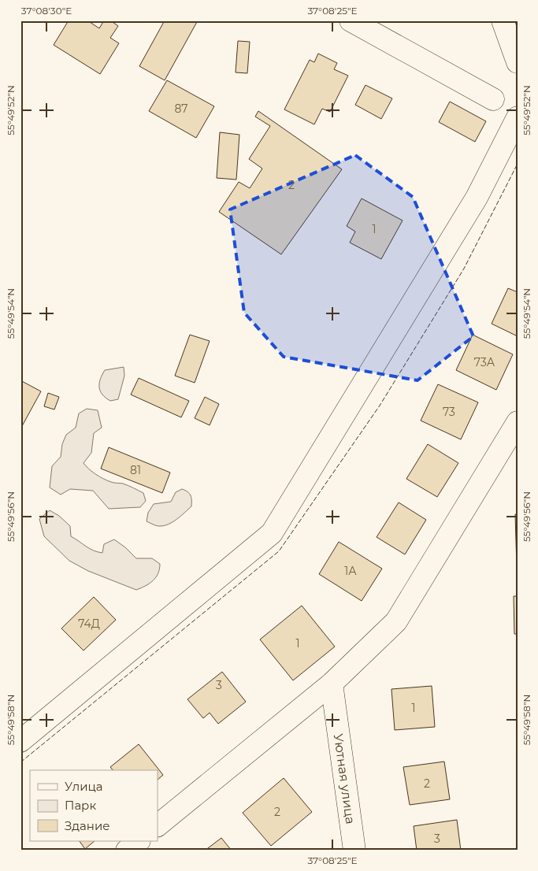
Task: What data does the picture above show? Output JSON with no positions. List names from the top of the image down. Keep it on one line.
{"streets":{"street":["Уютная улица"]},"house_numbers":["87","2","1","73А","73","81","1А","74Д","1","3","1","2","2","3"],"legend":["Улица","Парк","Здание"],"coordinates":["37°08'30\"E","37°08'25\"E","55°49'52\"N","55°49'54\"N","55°49'56\"N","55°49'58\"N"]}
